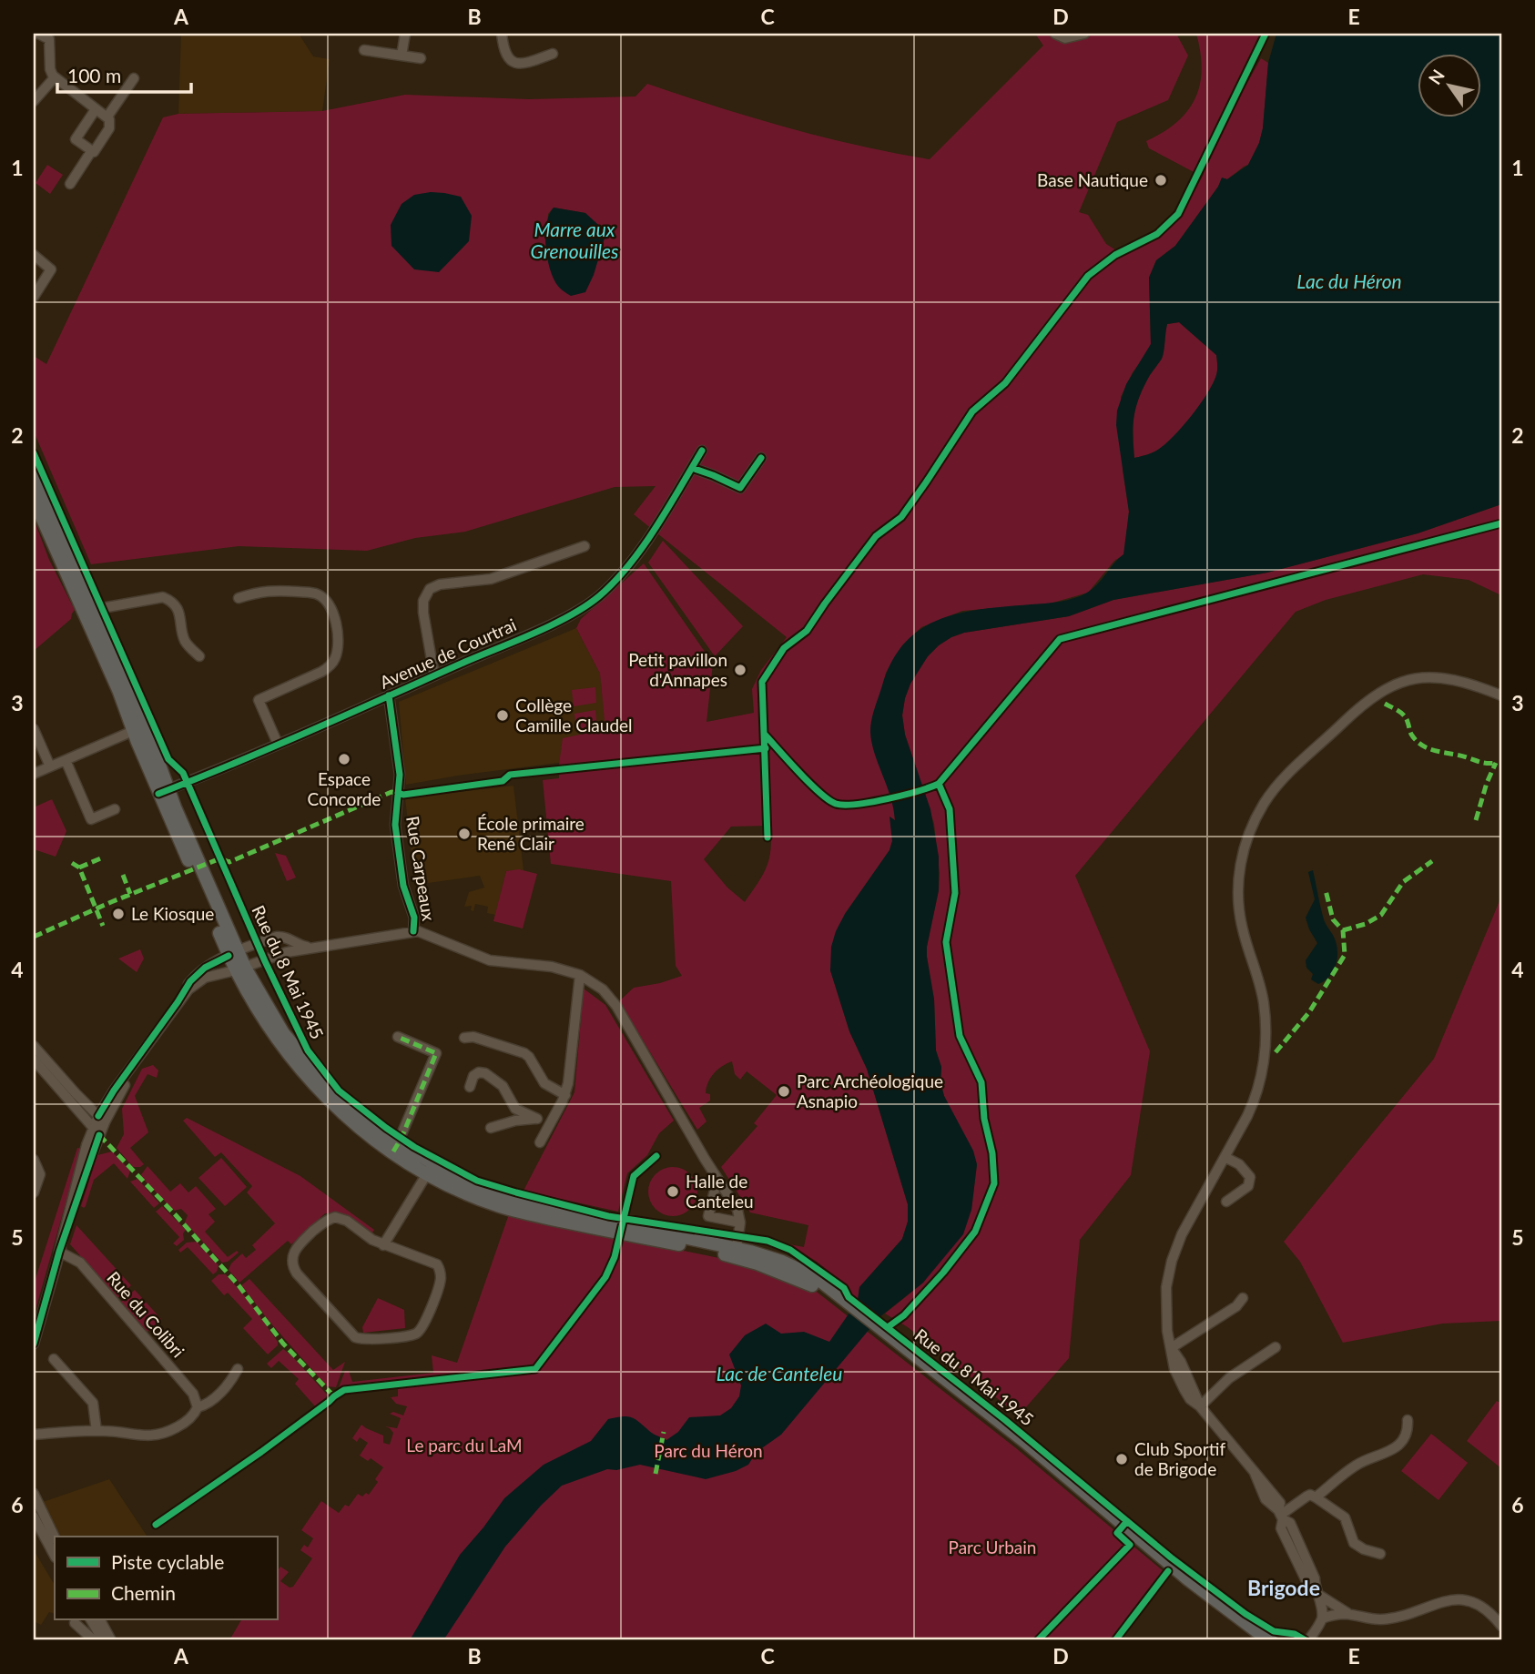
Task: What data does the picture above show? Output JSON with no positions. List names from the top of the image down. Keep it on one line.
{"streets":{"main road":["Rue du 8 Mai 1945"],"street":["Avenue de Courtrai","Rue Carpeaux","Rue du Colibri"]},"crossings":[["Avenue de Courtrai","Rue Carpeaux"],["Avenue de Courtrai","Rue du 8 Mai 1945"]],"districts":["Brigode"],"water":["Marre aux Grenouilles","Lac du Héron","Lac de Canteleu"],"parks":["Le parc du LaM","Parc du Héron","Parc Urbain"],"places":["Base Nautique","Petit pavillon d'Annapes","Collège Camille Claudel","Espace Concorde","École primaire René Clair","Le Kiosque","Parc Archéologique Asnapio","Halle de Canteleu","Club Sportif de Brigode"],"legend":["Piste cyclable","Chemin"],"scale_bar":"100 m","north":"top left","grid":{"columns":["A","B","C","D","E"],"rows":["1","2","3","4","5","6"]}}
